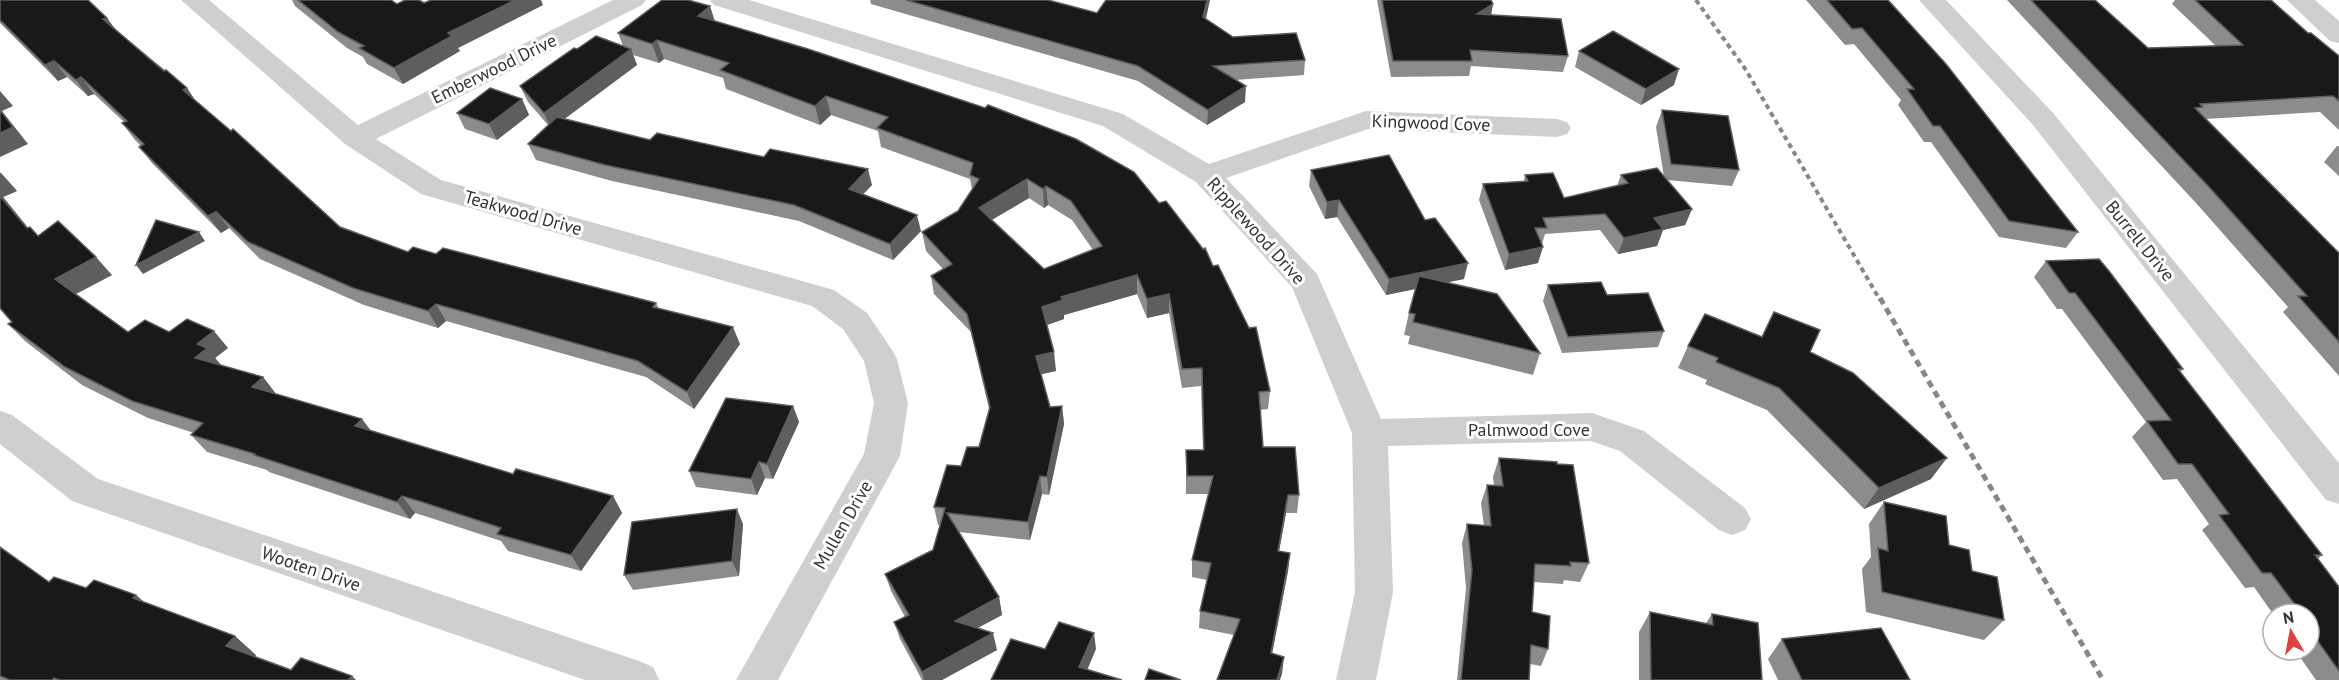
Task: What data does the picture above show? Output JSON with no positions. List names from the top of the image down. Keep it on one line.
{"streets":{"street":["Emberwood Drive","Kingwood Cove","Teakwood Drive","Ripplewood Drive","Burrell Drive","Palmwood Cove","Mullen Drive","Wooten Drive"]},"crossings":[["Emberwood Drive","Teakwood Drive"],["Kingwood Cove","Ripplewood Drive"],["Teakwood Drive","Mullen Drive"],["Ripplewood Drive","Palmwood Cove"]],"north":"top"}
